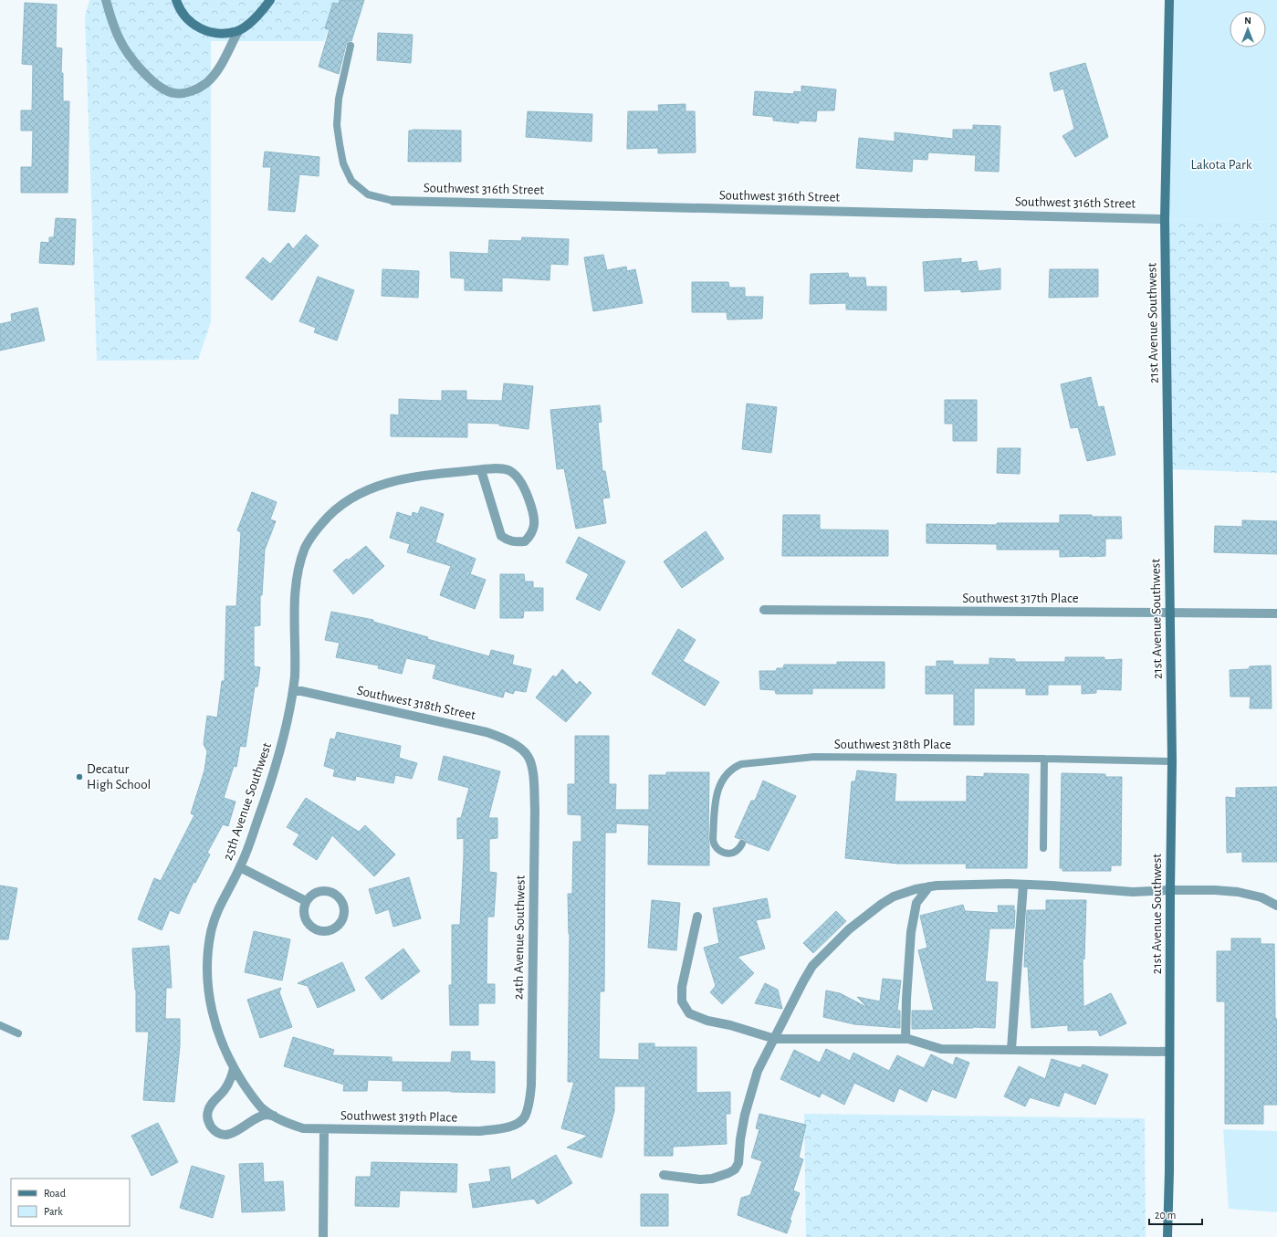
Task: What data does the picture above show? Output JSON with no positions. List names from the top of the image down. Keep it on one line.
{"streets":{"main road":["21st Avenue Southwest"],"street":["Southwest 316th Street","Southwest 317th Place","Southwest 318th Street","25th Avenue Southwest","24th Avenue Southwest","Southwest 319th Place"],"lane":["Southwest 318th Place"]},"crossings":[["Southwest 316th Street","21st Avenue Southwest"],["21st Avenue Southwest","Southwest 317th Place"],["21st Avenue Southwest","Southwest 318th Place"],["Southwest 318th Street","25th Avenue Southwest"],["Southwest 318th Street","24th Avenue Southwest"],["25th Avenue Southwest","Southwest 319th Place"],["24th Avenue Southwest","Southwest 319th Place"]],"parks":["Lakota Park"],"places":["Decatur High School"],"legend":["Road","Park"],"scale_bar":"20 m","north":"top"}
